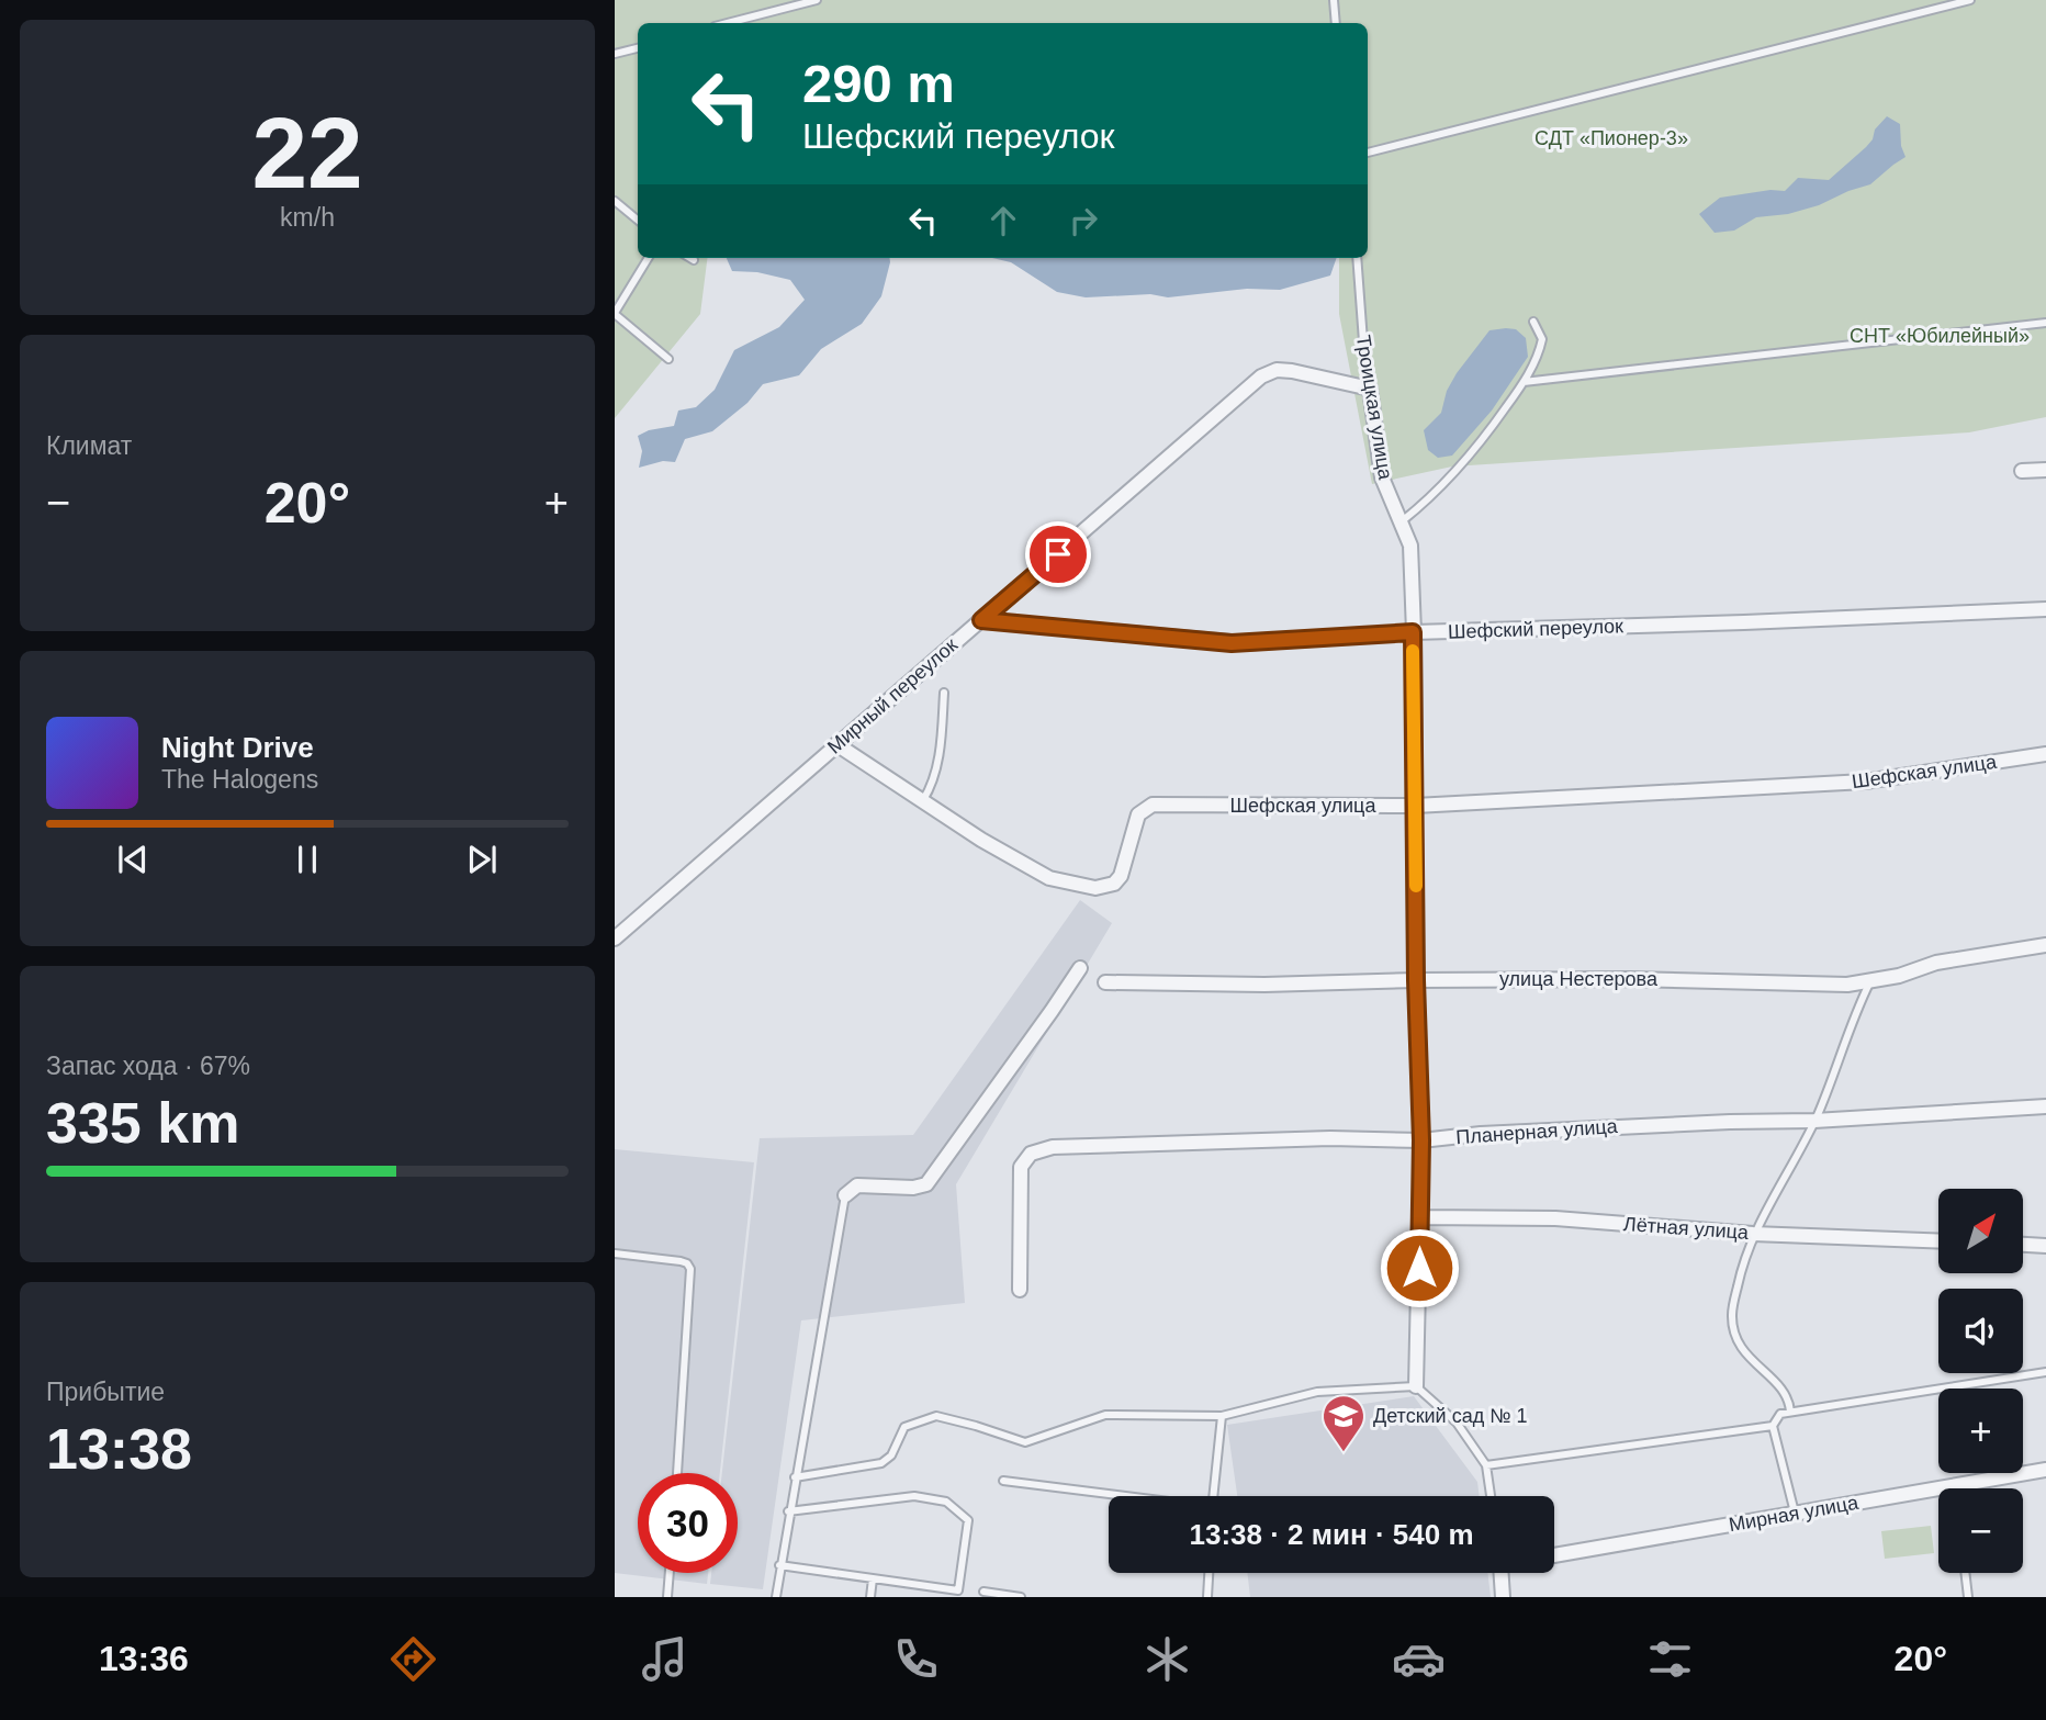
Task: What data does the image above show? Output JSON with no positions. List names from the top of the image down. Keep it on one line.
{"streets":{"street":["Троицкая улица","Шефский переулок","Мирный переулок","Шефская улица","улица Нестерова","Планерная улица","Лётная улица","Мирная улица"]},"crossings":[["Троицкая улица","Шефский переулок"],["Троицкая улица","Мирный переулок"],["Троицкая улица","Шефская улица"],["Троицкая улица","улица Нестерова"],["Троицкая улица","Планерная улица"],["Троицкая улица","Лётная улица"],["Шефский переулок","Мирный переулок"],["Мирный переулок","Шефская улица"]],"parks":["СДТ «Пионер-3»","СНТ «Юбилейный»"],"places":{"school or university":["Детский сад № 1"]},"north":"top right","page":{"tile":[["22","km/h"],"Климат",["Запас хода · 67%","335 km"],["Прибытие","13:38"]],"turn":["290 m","Шефский переулок"],"heat":["−","20°","+"],"song":["Night Drive","The Halogens"],"map_buttons":["+","−"],"limit":"30","trip":"13:38 · 2 мин · 540 m","tabs":["13:36","20°"]}}
